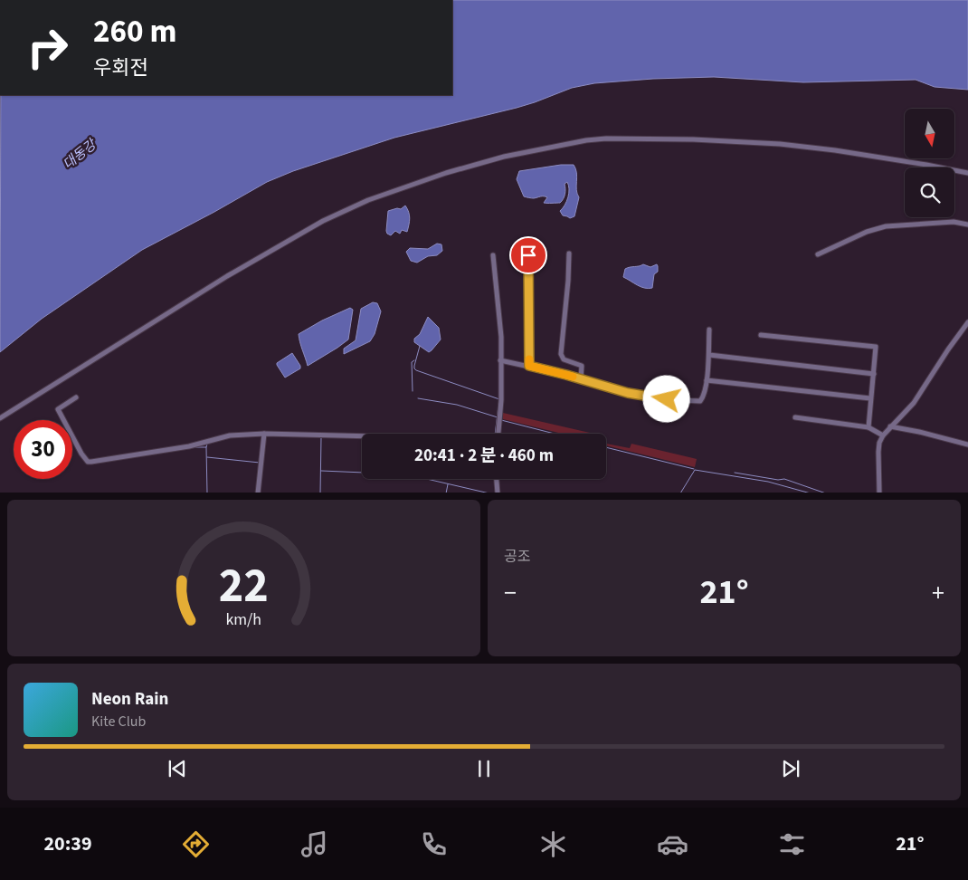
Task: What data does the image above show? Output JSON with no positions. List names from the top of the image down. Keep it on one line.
{"water":["대동강"],"north":"bottom","page":{"turn":["260 m","우회전"],"limit":"30","trip":"20:41 · 2 분 · 460 m","tile":"공조","heat":["−","21°","+"],"song":["Neon Rain","Kite Club"],"tabs":["20:39","21°"],"gauge":["22","km/h"]}}
